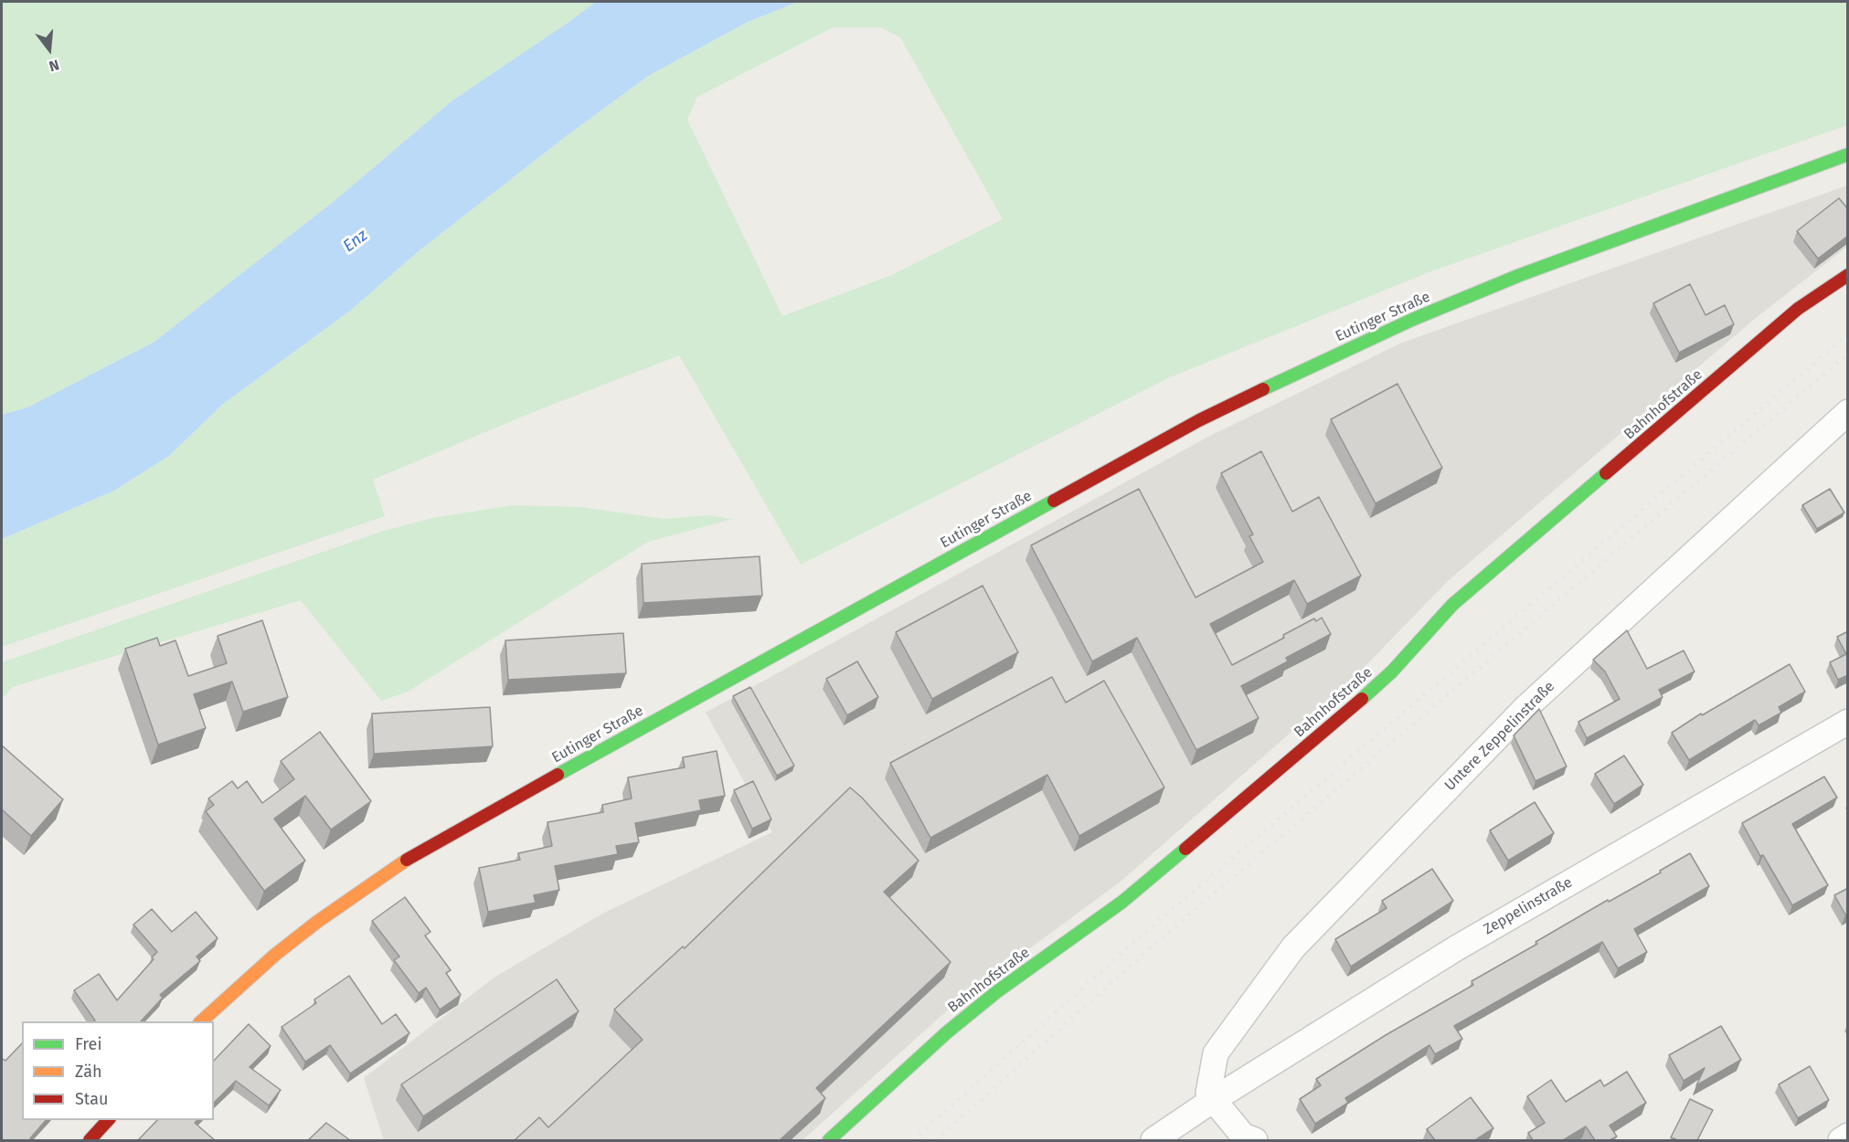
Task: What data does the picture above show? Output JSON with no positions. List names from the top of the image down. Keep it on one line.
{"streets":{"street":["Eutinger Straße","Bahnhofstraße","Untere Zeppelinstraße","Zeppelinstraße"]},"crossings":[["Untere Zeppelinstraße","Zeppelinstraße"]],"water":["Enz"],"legend":["Frei","Zäh","Stau"],"north":"bottom"}
